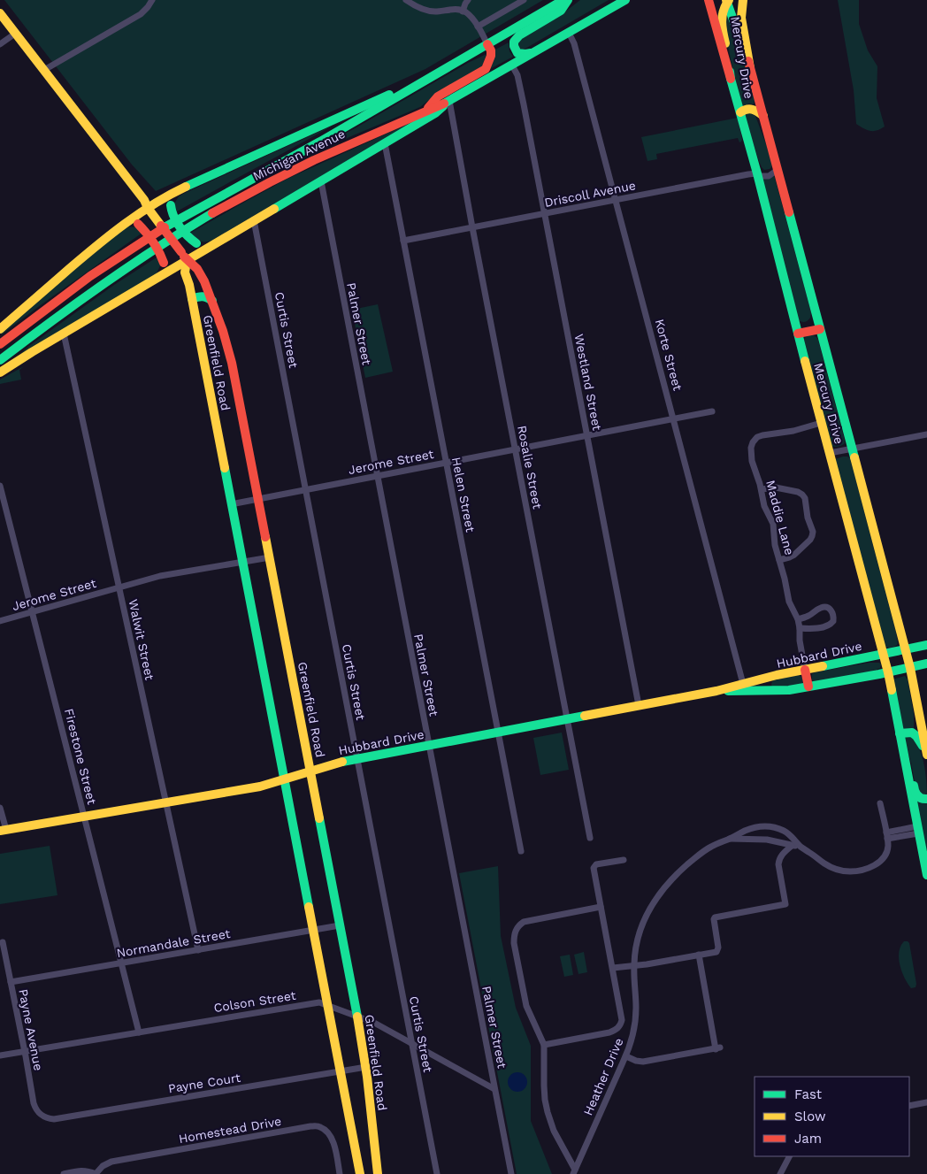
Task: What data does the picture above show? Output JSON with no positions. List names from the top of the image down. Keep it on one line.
{"streets":{"main road":["Mercury Drive","Michigan Avenue","Greenfield Road","Hubbard Drive"],"street":["Driscoll Avenue","Palmer Street","Curtis Street","Korte Street","Westland Street","Jerome Street","Rosalie Street","Helen Street","Maddie Lane","Walwit Street","Firestone Street","Normandale Street","Colson Street","Payne Avenue","Heather Drive","Payne Court","Homestead Drive"]},"crossings":[["Mercury Drive","Driscoll Avenue"],["Mercury Drive","Maddie Lane"],["Mercury Drive","Hubbard Drive"],["Michigan Avenue","Korte Street"],["Michigan Avenue","Westland Street"],["Michigan Avenue","Rosalie Street"],["Driscoll Avenue","Korte Street"],["Driscoll Avenue","Westland Street"],["Driscoll Avenue","Rosalie Street"],["Driscoll Avenue","Helen Street"],["Palmer Street","Jerome Street"],["Palmer Street","Hubbard Drive"],["Palmer Street","Colson Street"],["Curtis Street","Jerome Street"],["Curtis Street","Hubbard Drive"],["Curtis Street","Colson Street"],["Korte Street","Jerome Street"],["Korte Street","Hubbard Drive"],["Greenfield Road","Jerome Street"],["Greenfield Road","Hubbard Drive"],["Greenfield Road","Normandale Street"],["Greenfield Road","Colson Street"],["Greenfield Road","Payne Court"],["Westland Street","Jerome Street"],["Westland Street","Hubbard Drive"],["Jerome Street","Rosalie Street"],["Jerome Street","Helen Street"],["Jerome Street","Walwit Street"],["Jerome Street","Firestone Street"],["Rosalie Street","Hubbard Drive"],["Helen Street","Hubbard Drive"],["Maddie Lane","Hubbard Drive"],["Walwit Street","Hubbard Drive"],["Walwit Street","Normandale Street"],["Hubbard Drive","Firestone Street"],["Firestone Street","Normandale Street"],["Firestone Street","Colson Street"],["Normandale Street","Payne Avenue"],["Colson Street","Payne Avenue"],["Payne Avenue","Payne Court"]],"legend":["Fast","Slow","Jam"]}
